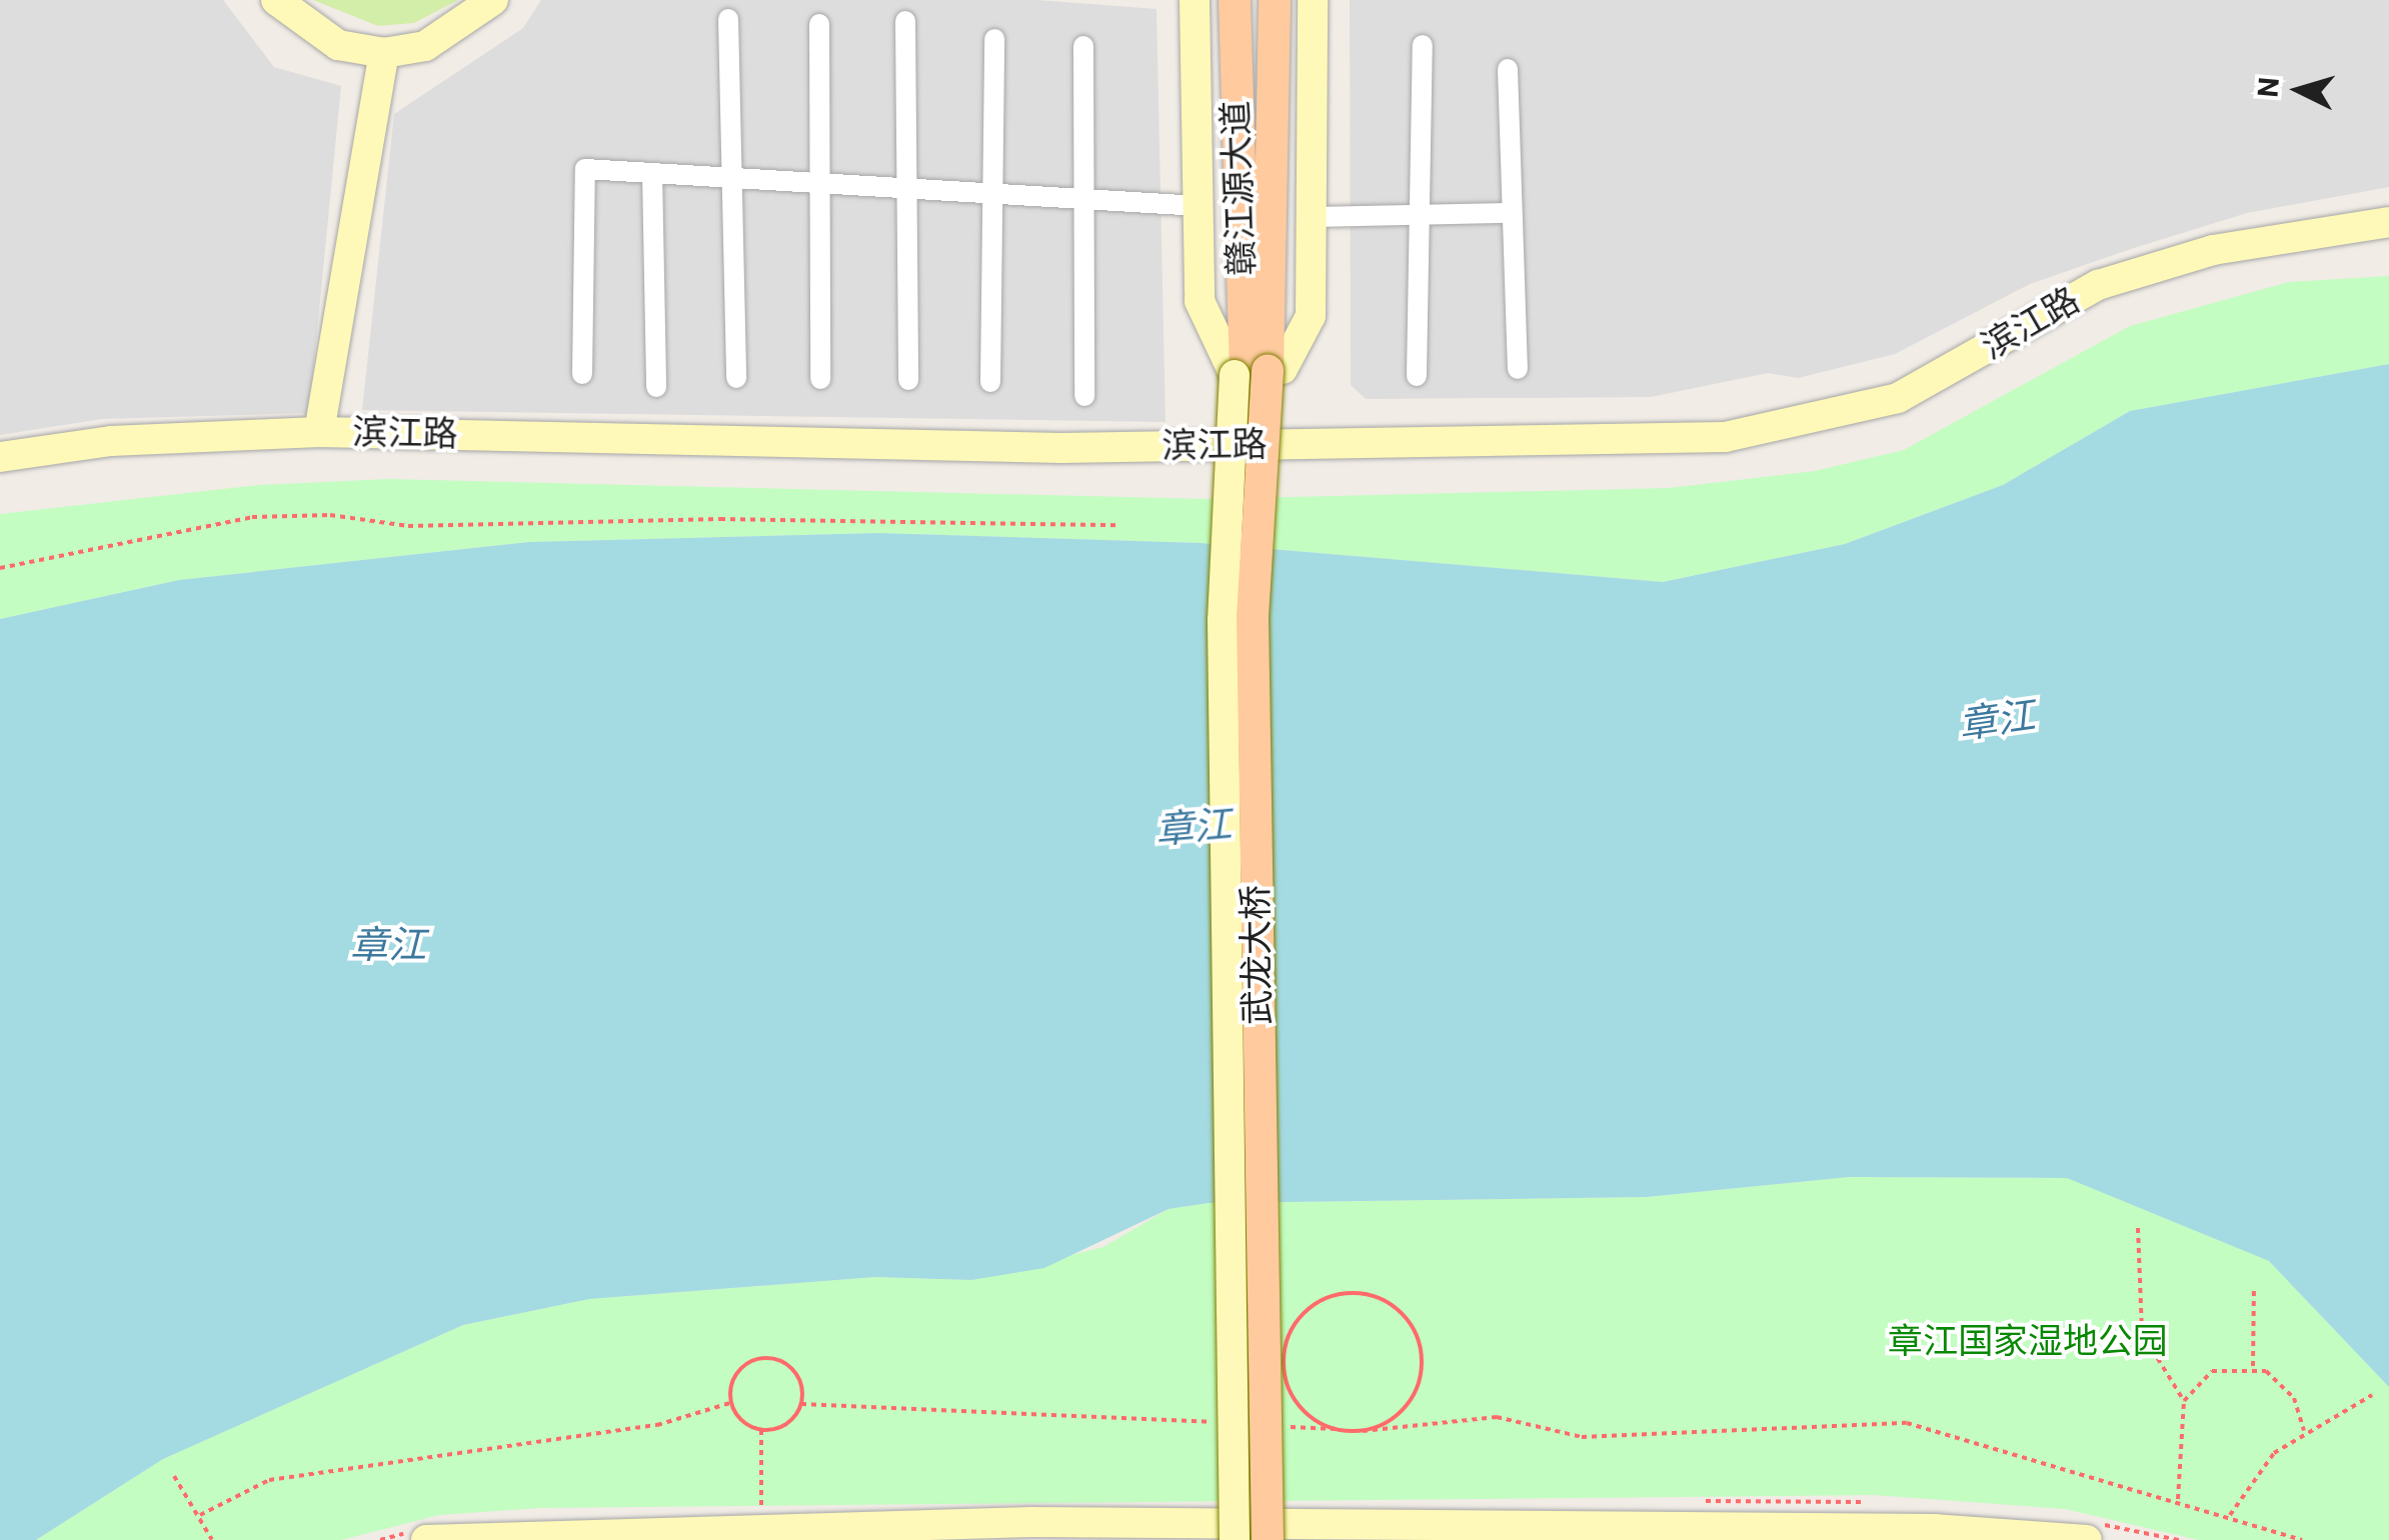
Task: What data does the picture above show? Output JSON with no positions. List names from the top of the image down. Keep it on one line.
{"streets":{"main road":["赣江源大道","滨江路","武龙大桥"]},"crossings":[["赣江源大道","武龙大桥"]],"water":["章江"],"parks":["章江国家湿地公园"],"north":"left"}
